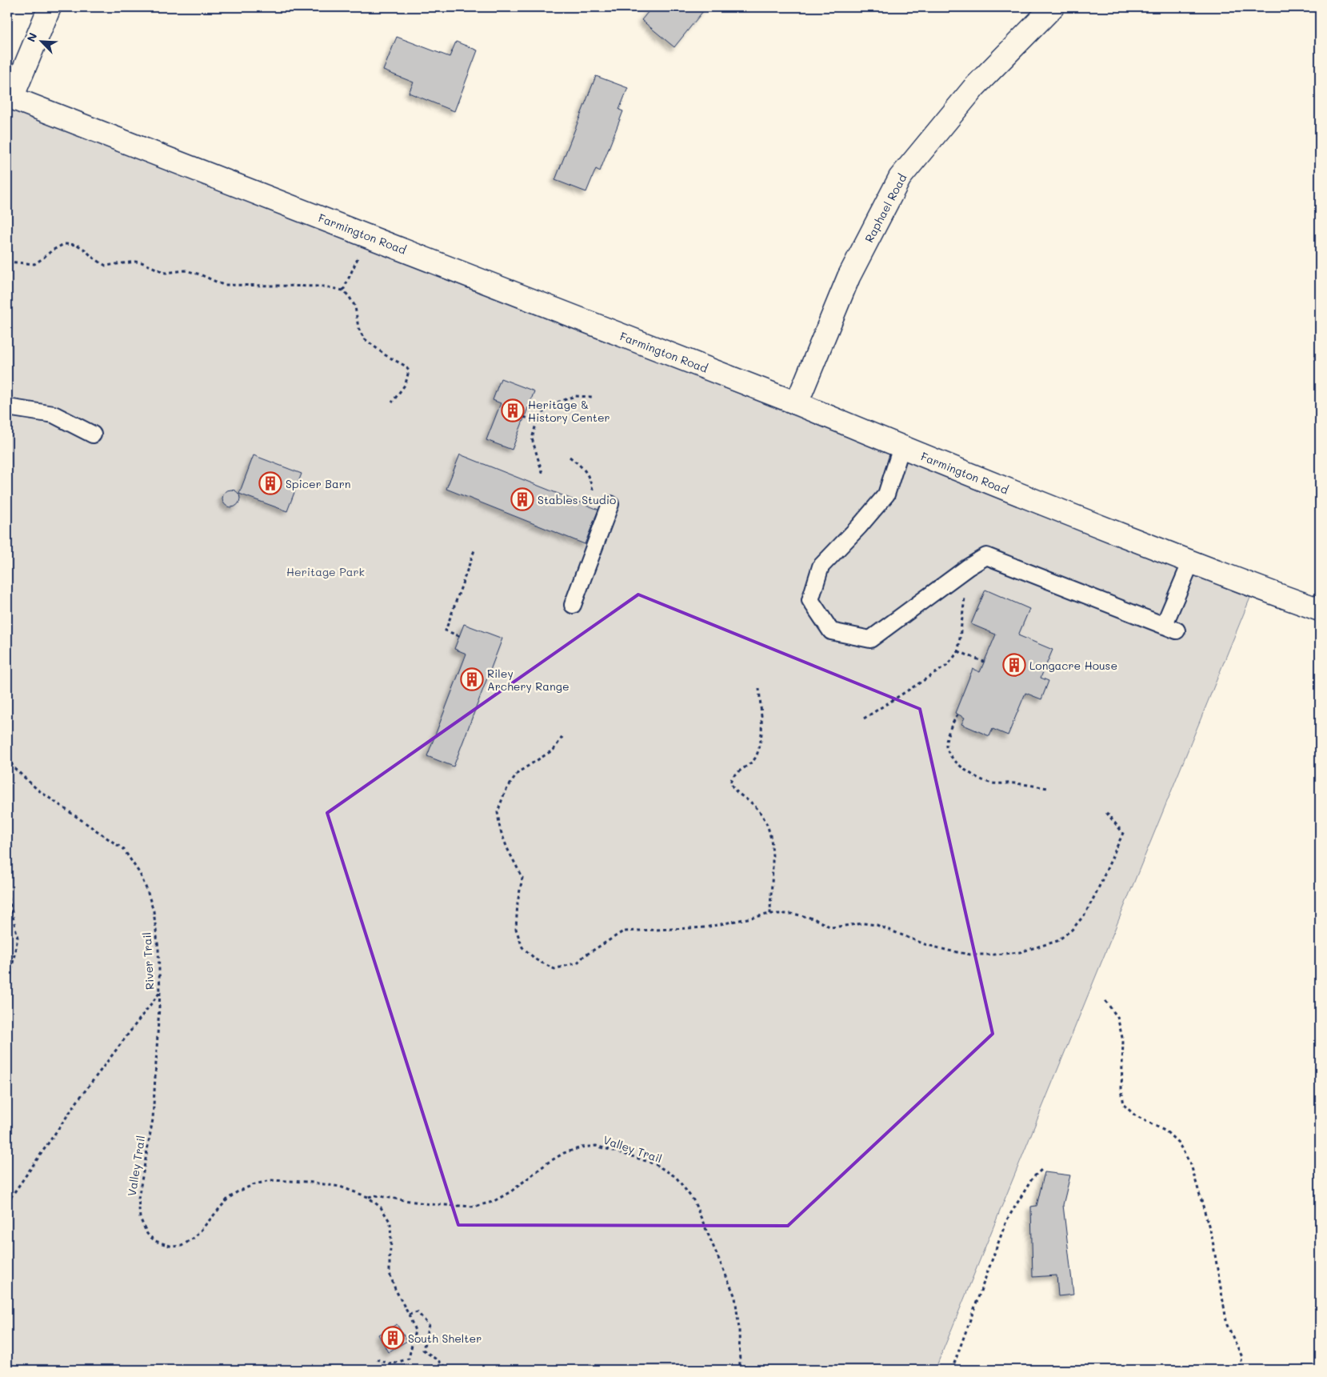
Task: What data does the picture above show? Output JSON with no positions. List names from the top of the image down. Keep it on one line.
{"streets":{"street":["Raphael Road","Farmington Road"],"path":["River Trail","Valley Trail"]},"crossings":[["Raphael Road","Farmington Road"],["River Trail","Valley Trail"]],"parks":["Heritage Park"],"places":{"building":["Heritage & History Center","Spicer Barn","Stables Studio","Longacre House","Riley Archery Range","South Shelter"]},"north":"top left"}
